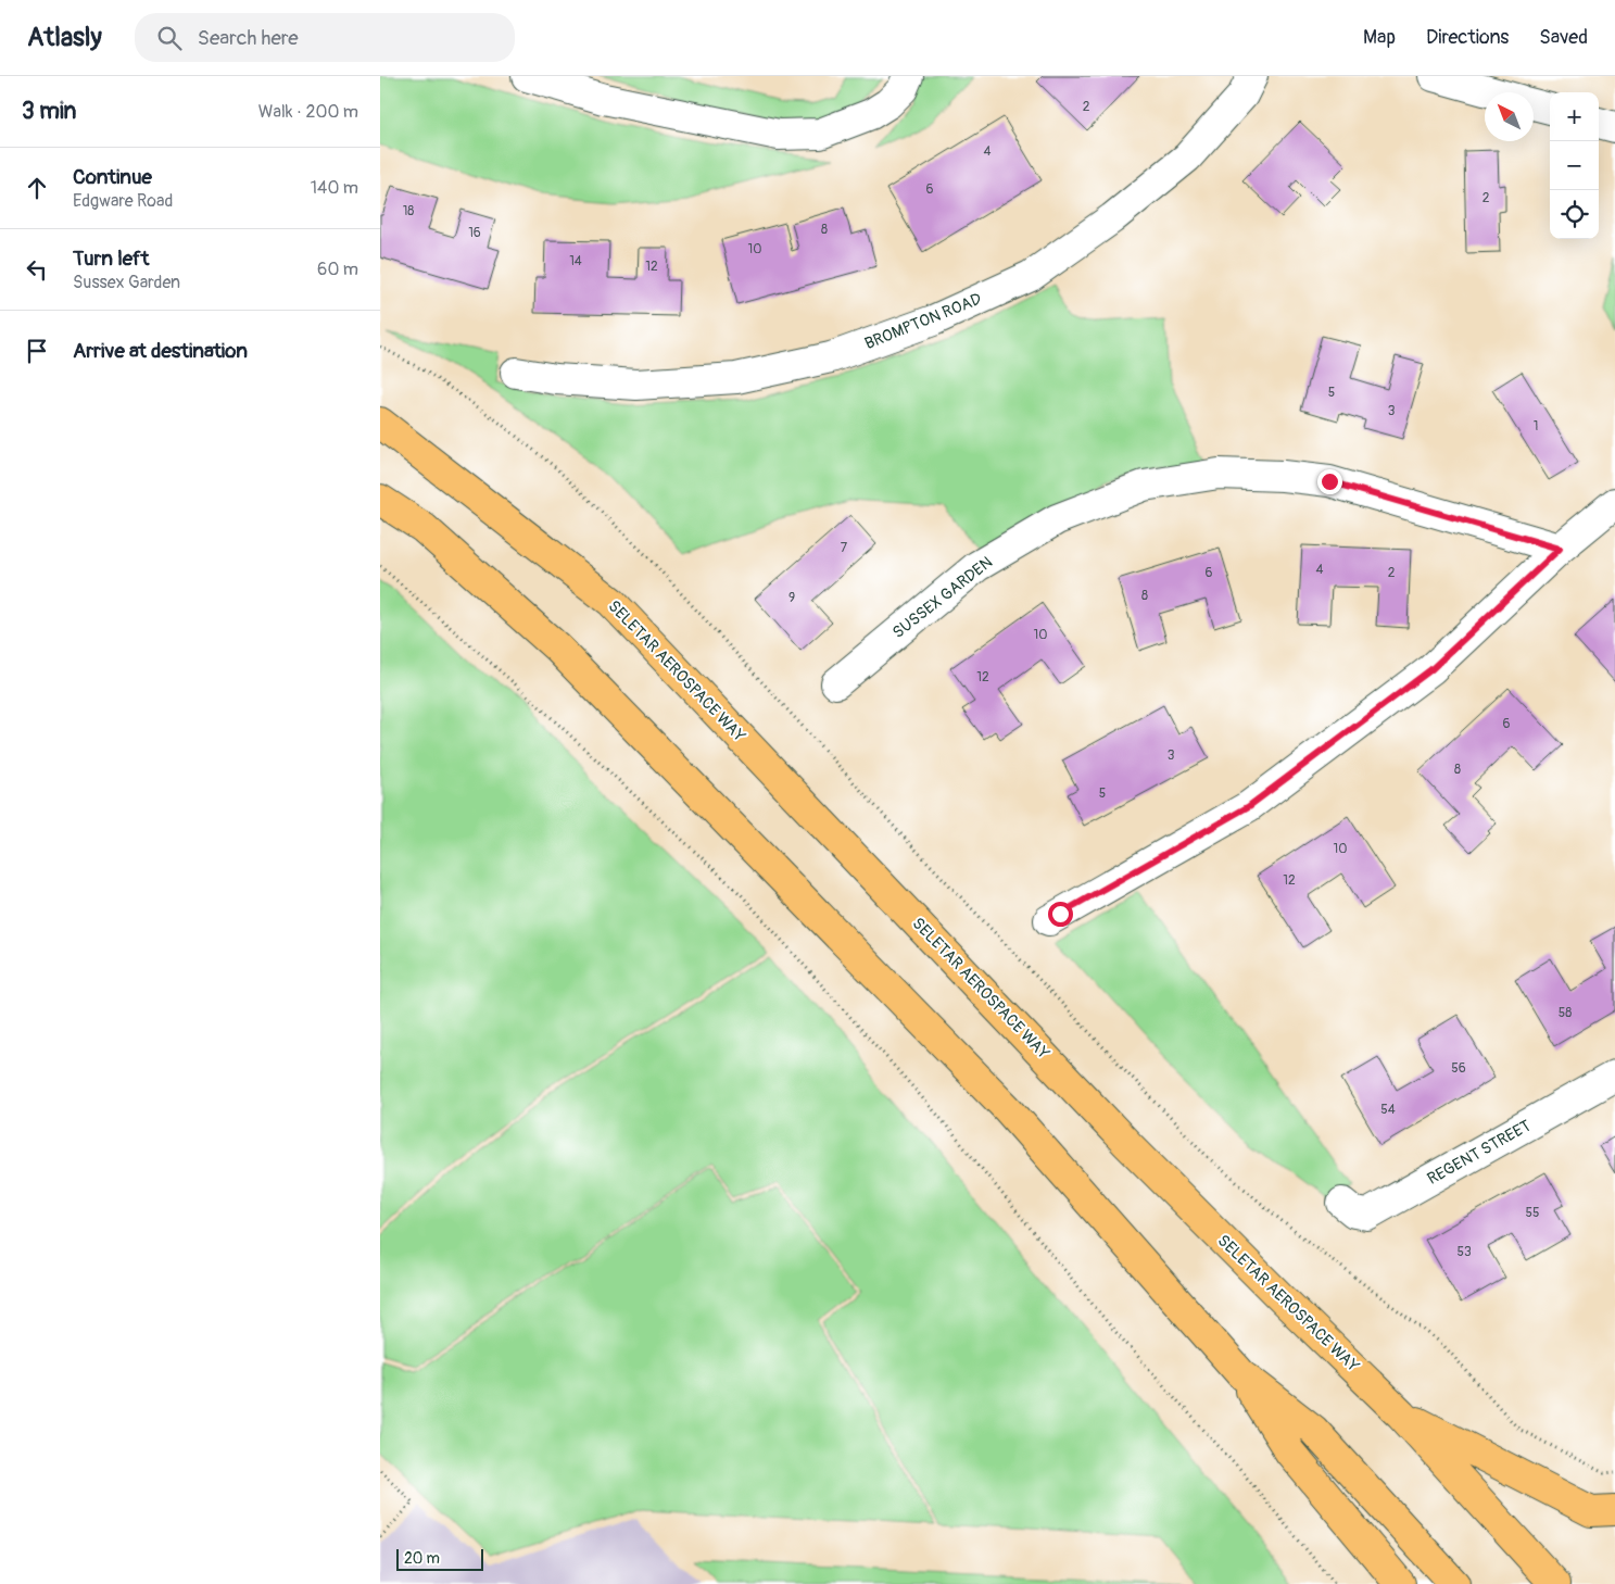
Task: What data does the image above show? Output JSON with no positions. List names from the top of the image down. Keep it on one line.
{"streets":{"main road":["SELETAR AEROSPACE WAY"],"street":["BROMPTON ROAD","SUSSEX GARDEN","REGENT STREET"]},"house_numbers":["2","4","6","2","18","8","16","10","14","12","5","3","1","7","4","6","2","8","9","10","12","6","3","8","5","10","12","58","56","54","55","53"],"scale_bar":"20 m","north":"top left","page":{"header":"Atlasly","search":"Search here","nav":["Map","Directions","Saved"],"heading":["3 min","Walk · 200 m"],"map_buttons":["+","−"],"list":[["Continue","Edgware Road","140 m"],["Turn left","Sussex Garden","60 m"],"Arrive at destination"],"scale":"20 m"}}
